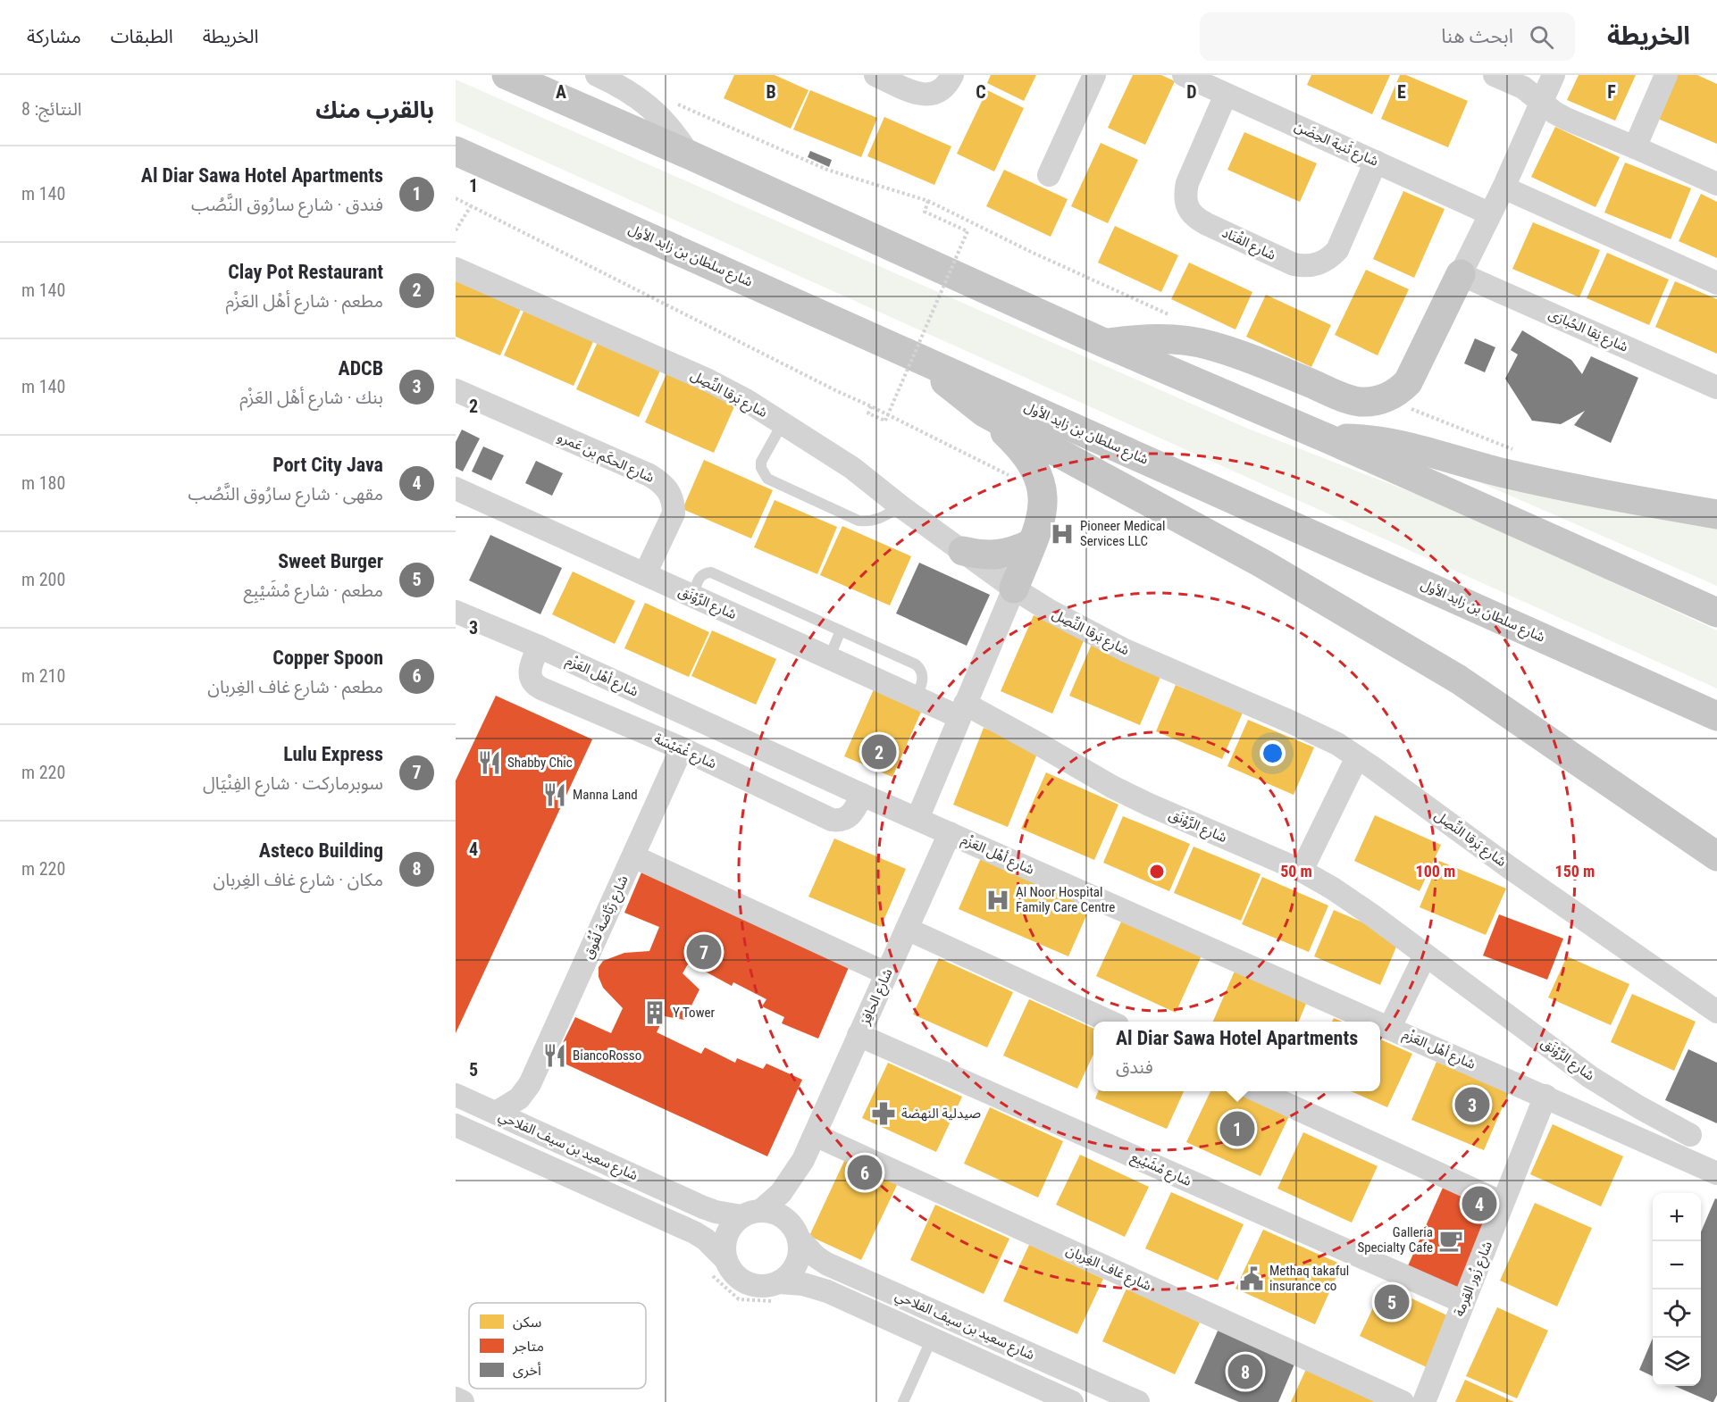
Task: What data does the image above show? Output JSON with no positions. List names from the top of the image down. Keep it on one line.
{"streets":{"main road":["شارع سلطان بن زايد الأول"],"street":["شارع ثَنية الحِضَن","شارع القْنَاد","شارع نِقا الحُبارَى","شارع بَرقا النِّصِل","شارع الحكَم بن عَمرو","شارع الرَّوْنَق","شارع أهْل العَزْم","شارع غْمَيْسَة","شارع رَبَّاضة لُفُوق","شارع الحافِز","شارع سعيد بن سيف الفلاحي","شارع مْشَيْبِع","شارع غاف الغِربان","شارع زُور القِرمة"]},"crossings":[["شارع ثَنية الحِضَن","شارع القْنَاد"],["شارع الحكَم بن عَمرو","شارع الرَّوْنَق"],["شارع أهْل العَزْم","شارع غْمَيْسَة"],["شارع أهْل العَزْم","شارع الحافِز"],["شارع أهْل العَزْم","شارع زُور القِرمة"],["شارع غْمَيْسَة","شارع رَبَّاضة لُفُوق"],["شارع رَبَّاضة لُفُوق","شارع سعيد بن سيف الفلاحي"],["شارع الحافِز","شارع سعيد بن سيف الفلاحي"],["شارع الحافِز","شارع مْشَيْبِع"],["شارع الحافِز","شارع غاف الغِربان"],["شارع مْشَيْبِع","شارع زُور القِرمة"]],"places":{"hospital":["Pioneer Medical Services LLC","Al Noor Hospital Family Care Centre"],"restaurant":["Shabby Chic","Manna Land","BiancoRosso"],"building":["Y Tower"],"pharmacy":["صيدلية النهضة"],"cafe":["Galleria Specialty Cafe"],"public building":["Methaq takaful insurance co"]},"legend":["سكن","متاجر","أخرى"],"page":{"header":"الخريطة","search":"ابحث هنا","nav":["الخريطة","الطبقات","مشاركة"],"heading":["بالقرب منك","النتائج: 8"],"list":[{"mark":"1","name":"Al Diar Sawa Hotel Apartments","note":"فندق · شارع سارُوق النَّصُب","value":"140 m"},{"mark":"2","name":"Clay Pot Restaurant","note":"مطعم · شارع أهْل العَزْم","value":"140 m"},{"mark":"3","name":"ADCB","note":"بنك · شارع أهْل العَزْم","value":"140 m"},{"mark":"4","name":"Port City Java","note":"مقهى · شارع سارُوق النَّصُب","value":"180 m"},{"mark":"5","name":"Sweet Burger","note":"مطعم · شارع مْشَيْبِع","value":"200 m"},{"mark":"6","name":"Copper Spoon","note":"مطعم · شارع غاف الغِربان","value":"210 m"},{"mark":"7","name":"Lulu Express","note":"سوبرماركت · شارع الفِنْيَال","value":"220 m"},{"mark":"8","name":"Asteco Building","note":"مكان · شارع غاف الغِربان","value":"220 m"}],"pins":["2","7","3","1","6","4","5","8"],"popup":["Al Diar Sawa Hotel Apartments","فندق"],"map_buttons":["+","−"]},"grid":{"columns":["A","B","C","D","E","F"],"rows":["1","2","3","4","5"]},"rings":["50 m","100 m","150 m"]}
